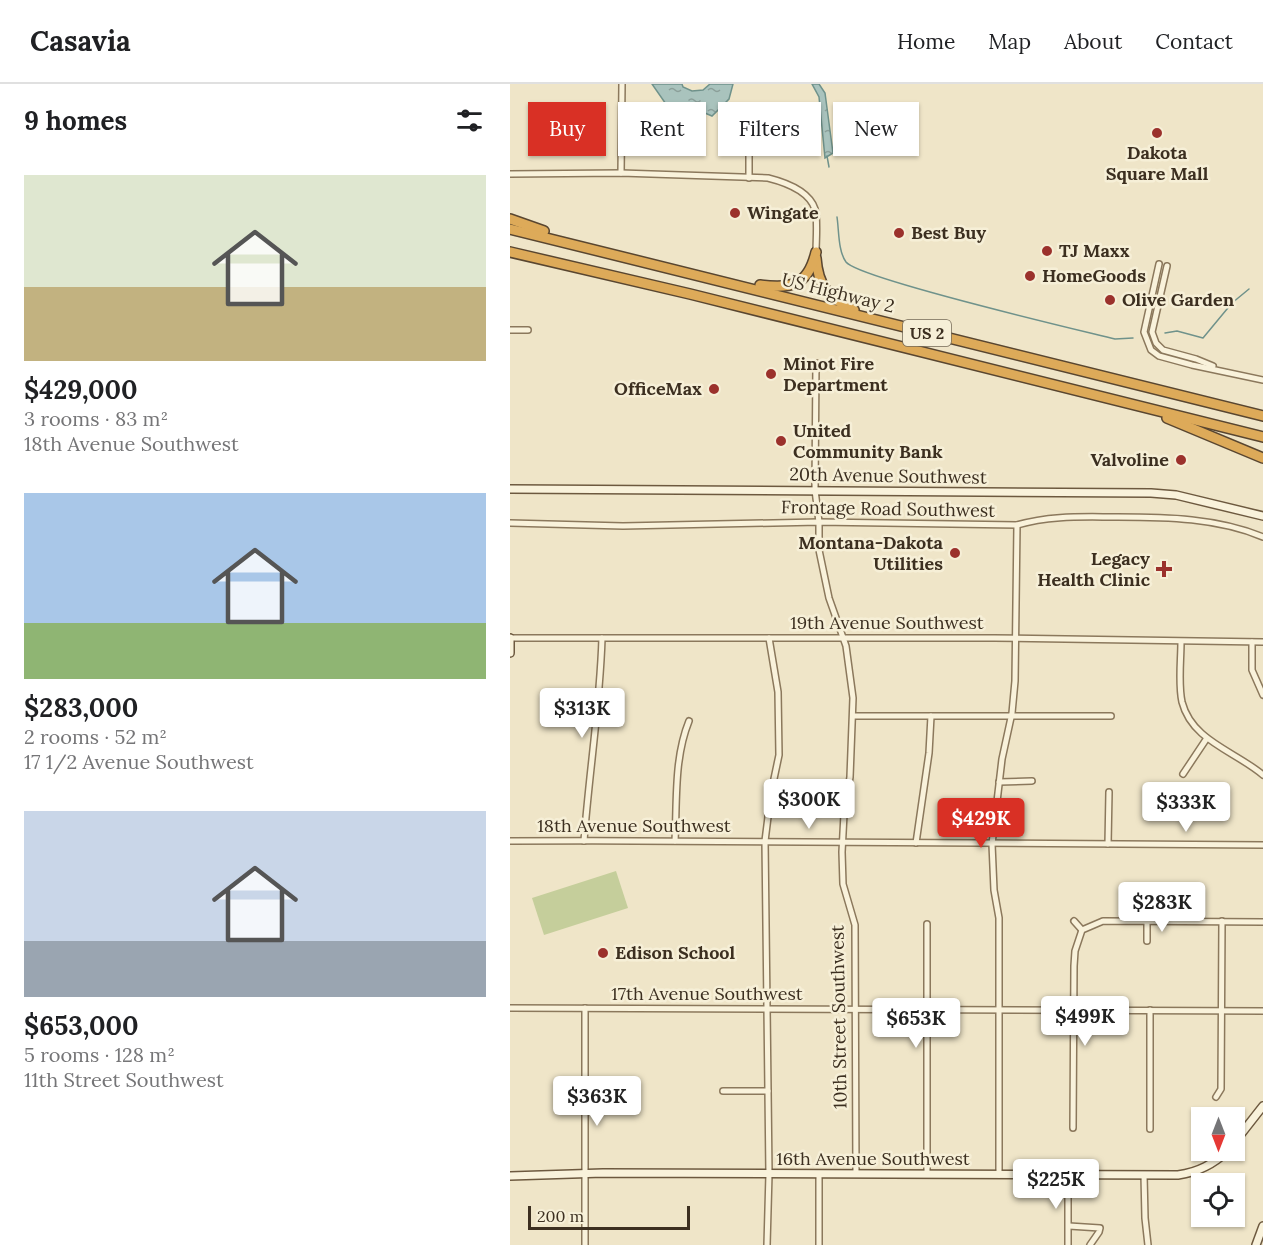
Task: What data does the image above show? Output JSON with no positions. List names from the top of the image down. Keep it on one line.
{"streets":{"highway":["US Highway 2","US 2"],"street":["20th Avenue Southwest","Frontage Road Southwest","19th Avenue Southwest","18th Avenue Southwest","17th Avenue Southwest","10th Street Southwest","16th Avenue Southwest"]},"crossings":[["20th Avenue Southwest","10th Street Southwest"],["Frontage Road Southwest","10th Street Southwest"],["19th Avenue Southwest","10th Street Southwest"],["18th Avenue Southwest","10th Street Southwest"],["17th Avenue Southwest","10th Street Southwest"],["10th Street Southwest","16th Avenue Southwest"]],"places":{"other":["Dakota Square Mall","Wingate","Best Buy","TJ Maxx","HomeGoods","Olive Garden","Minot Fire Department","OfficeMax","United Community Bank","Valvoline","Montana-Dakota Utilities","Edison School"],"health":["Legacy Health Clinic"]},"scale_bar":"200 m","north":"bottom","page":{"header":"Casavia","nav":["Home","Map","About","Contact"],"heading":"9 homes","chip":["Buy","Rent","Filters","New"],"list":[{"name":"$429,000","note":"3 rooms · 83 m² · 18th Avenue Southwest"},{"name":"$283,000","note":"2 rooms · 52 m² · 17 1/2 Avenue Southwest"},{"name":"$653,000","note":"5 rooms · 128 m² · 11th Street Southwest"}],"price":["$313K","$300K","$333K","$429K","$283K","$499K","$653K","$363K","$225K"],"scale":"200 m"}}
